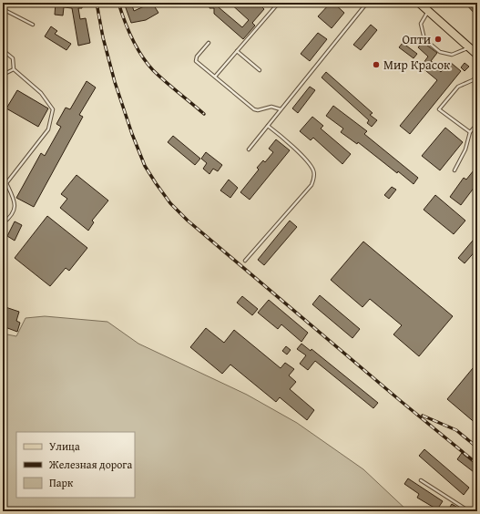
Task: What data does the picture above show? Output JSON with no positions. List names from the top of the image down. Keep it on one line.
{"places":["Опти","Мир Красок"],"legend":["Улица","Железная дорога","Парк"]}
